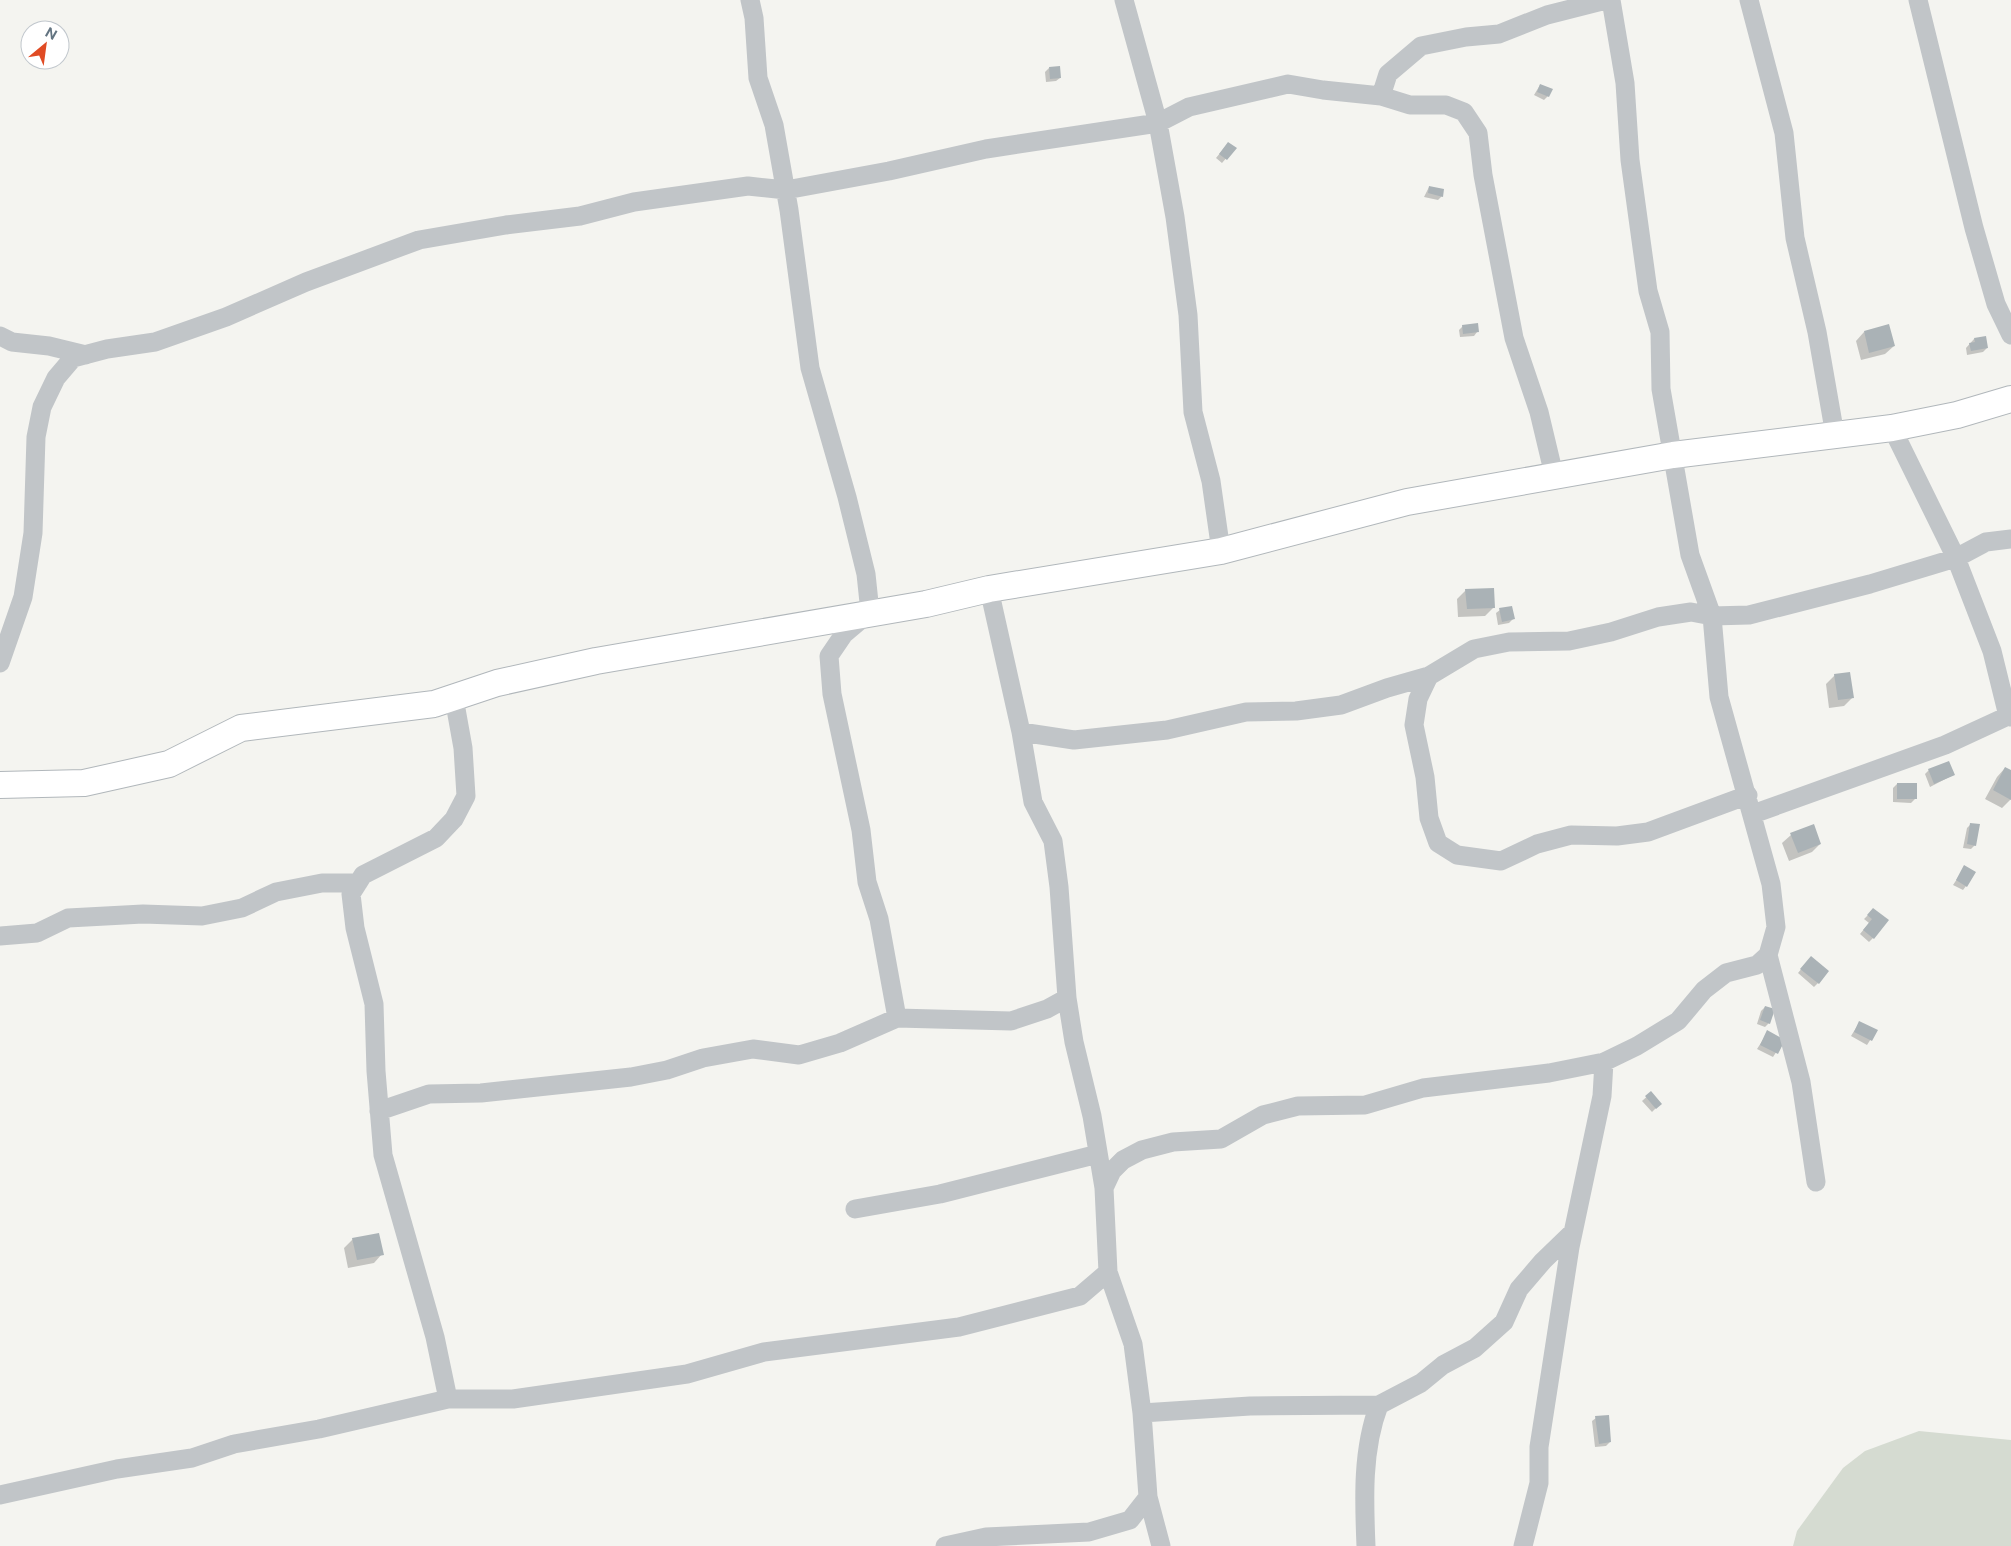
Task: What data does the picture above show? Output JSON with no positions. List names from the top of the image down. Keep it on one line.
{"north":"top right"}
